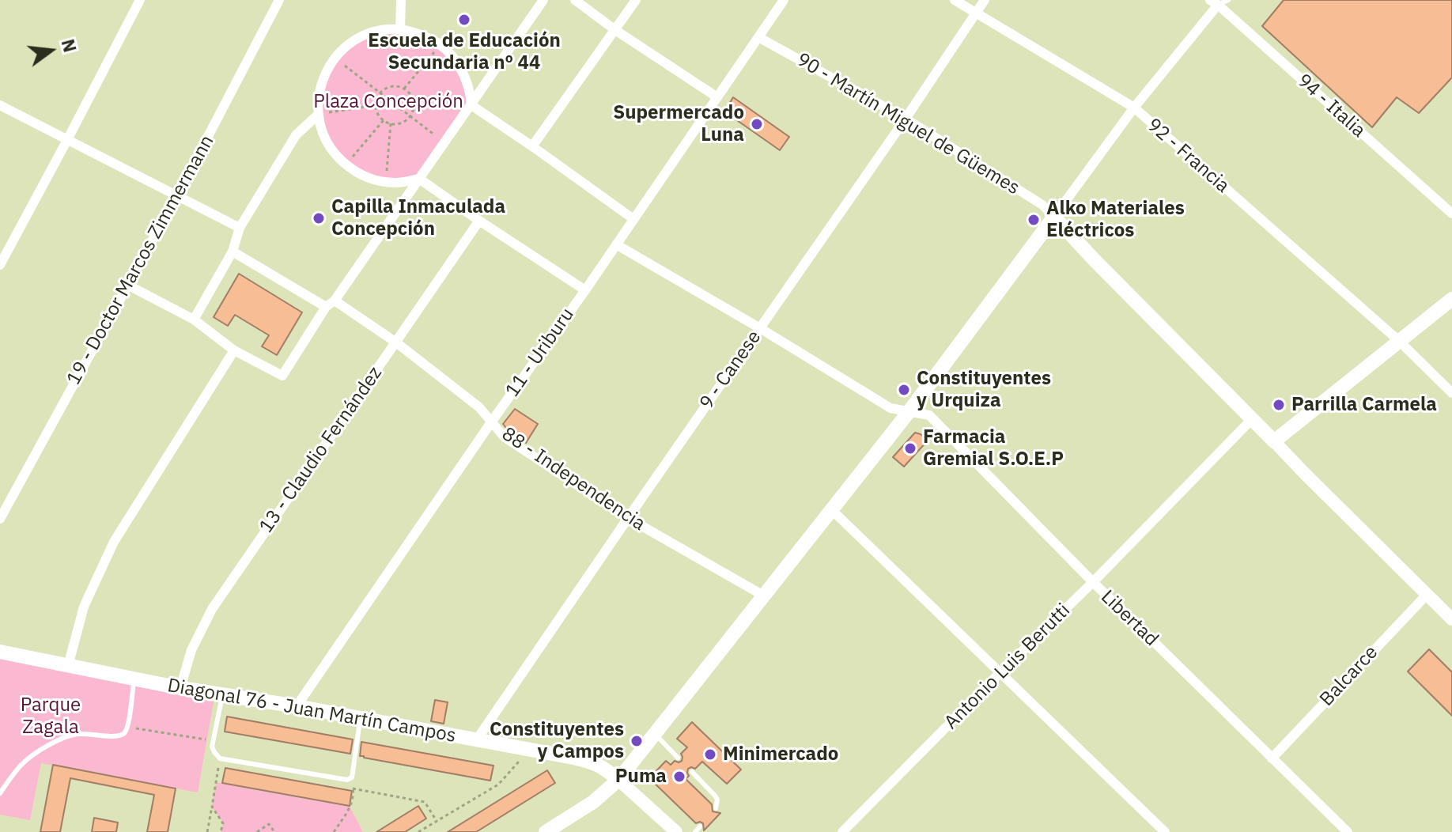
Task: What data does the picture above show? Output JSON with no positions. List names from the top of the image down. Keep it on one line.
{"streets":{"main road":["Diagonal 76 - Juan Martín Campos"],"street":["94 - Italia","90 - Martín Miguel de Güemes","92 - Francia","19 - Doctor Marcos Zimmermann","11 - Uriburu","9 - Canese","13 - Claudio Fernández","88 - Independencia","Libertad","Antonio Luis Berutti","Balcarce"]},"crossings":[["90 - Martín Miguel de Güemes","11 - Uriburu"],["90 - Martín Miguel de Güemes","9 - Canese"],["92 - Francia","9 - Canese"],["11 - Uriburu","88 - Independencia"],["11 - Uriburu","Libertad"],["11 - Uriburu","Diagonal 76 - Juan Martín Campos"],["9 - Canese","88 - Independencia"],["9 - Canese","Libertad"],["9 - Canese","Diagonal 76 - Juan Martín Campos"],["13 - Claudio Fernández","88 - Independencia"],["13 - Claudio Fernández","Diagonal 76 - Juan Martín Campos"],["Libertad","Antonio Luis Berutti"],["Libertad","Balcarce"]],"parks":["Plaza Concepción","Parque Zagala"],"places":["Escuela de Educación Secundaria nº 44","Supermercado Luna","Capilla Inmaculada Concepción","Alko Materiales Eléctricos","Constituyentes y Urquiza","Parrilla Carmela","Farmacia Gremial S.O.E.P","Constituyentes y Campos","Minimercado","Puma"],"north":"right"}
